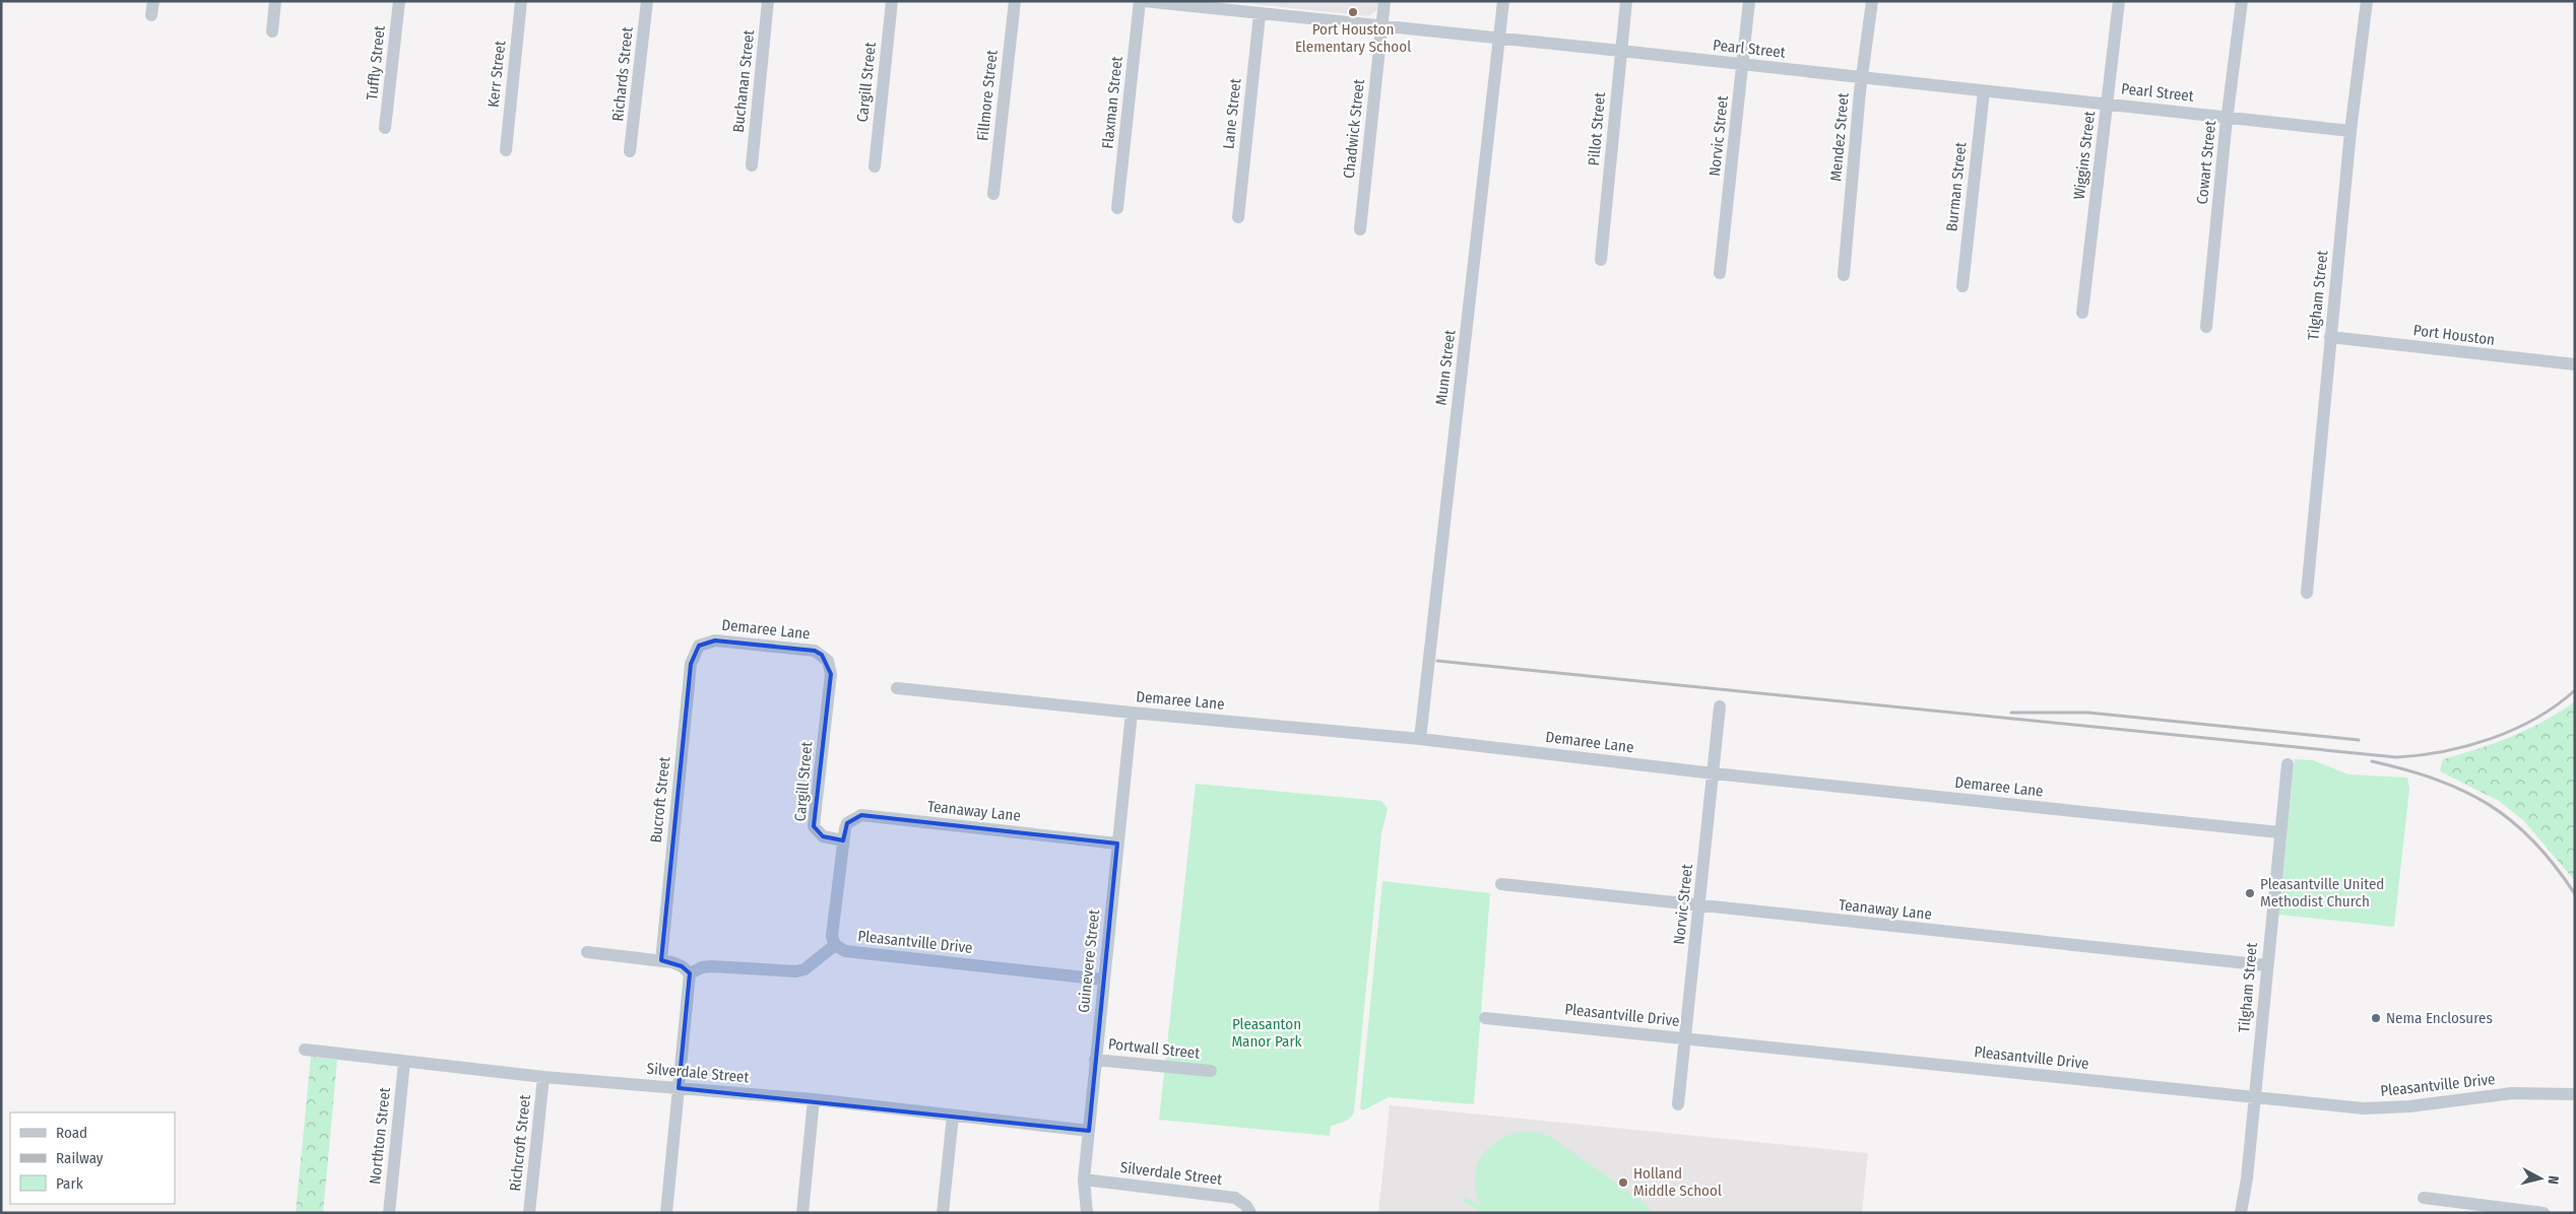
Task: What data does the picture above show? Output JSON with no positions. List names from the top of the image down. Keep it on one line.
{"streets":{"street":["Pearl Street","Tuffly Street","Kerr Street","Richards Street","Buchanan Street","Cargill Street","Fillmore Street","Flaxman Street","Lane Street","Chadwick Street","Pillot Street","Norvic Street","Mendez Street","Wiggins Street","Cowart Street","Burman Street","Tilgham Street","Port Houston","Munn Street","Demaree Lane","Bucroft Street","Teanaway Lane","Pleasantville Drive","Guinevere Street","Portwall Street","Silverdale Street","Northton Street","Richcroft Street"]},"crossings":[["Pearl Street","Lane Street"],["Pearl Street","Chadwick Street"],["Pearl Street","Pillot Street"],["Pearl Street","Norvic Street"],["Pearl Street","Mendez Street"],["Pearl Street","Wiggins Street"],["Pearl Street","Cowart Street"],["Pearl Street","Burman Street"],["Pearl Street","Tilgham Street"],["Pearl Street","Munn Street"],["Cargill Street","Demaree Lane"],["Cargill Street","Teanaway Lane"],["Norvic Street","Demaree Lane"],["Norvic Street","Teanaway Lane"],["Norvic Street","Pleasantville Drive"],["Tilgham Street","Port Houston"],["Tilgham Street","Demaree Lane"],["Tilgham Street","Teanaway Lane"],["Tilgham Street","Pleasantville Drive"],["Munn Street","Demaree Lane"],["Demaree Lane","Bucroft Street"],["Demaree Lane","Guinevere Street"],["Teanaway Lane","Guinevere Street"],["Pleasantville Drive","Guinevere Street"],["Guinevere Street","Portwall Street"],["Guinevere Street","Silverdale Street"],["Silverdale Street","Northton Street"],["Silverdale Street","Richcroft Street"]],"parks":["Pleasanton Manor Park"],"places":["Port Houston Elementary School","Pleasantville United Methodist Church","Nema Enclosures","Holland Middle School"],"legend":["Road","Railway","Park"],"north":"right"}
